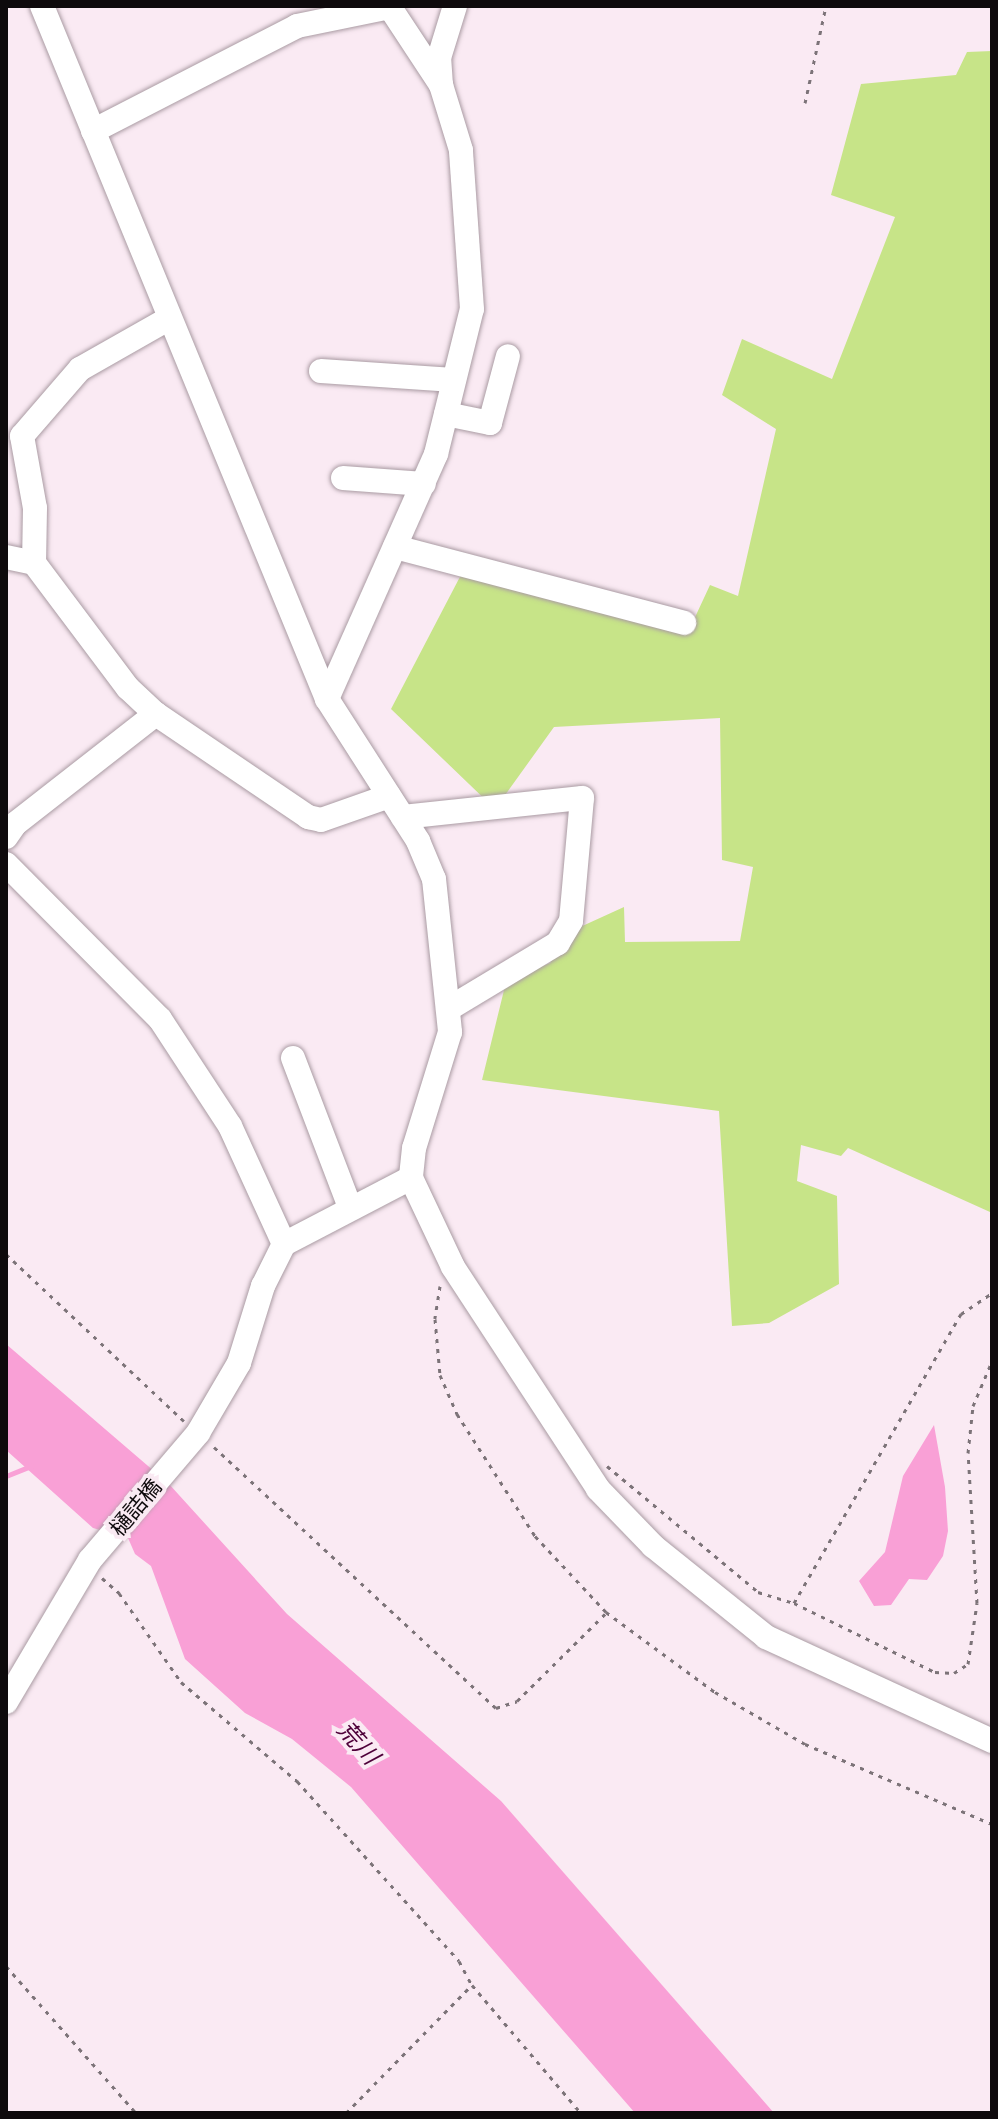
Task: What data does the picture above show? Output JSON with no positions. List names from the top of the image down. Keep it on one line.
{"streets":{"street":["樋詰橋"]},"water":["荒川"]}
